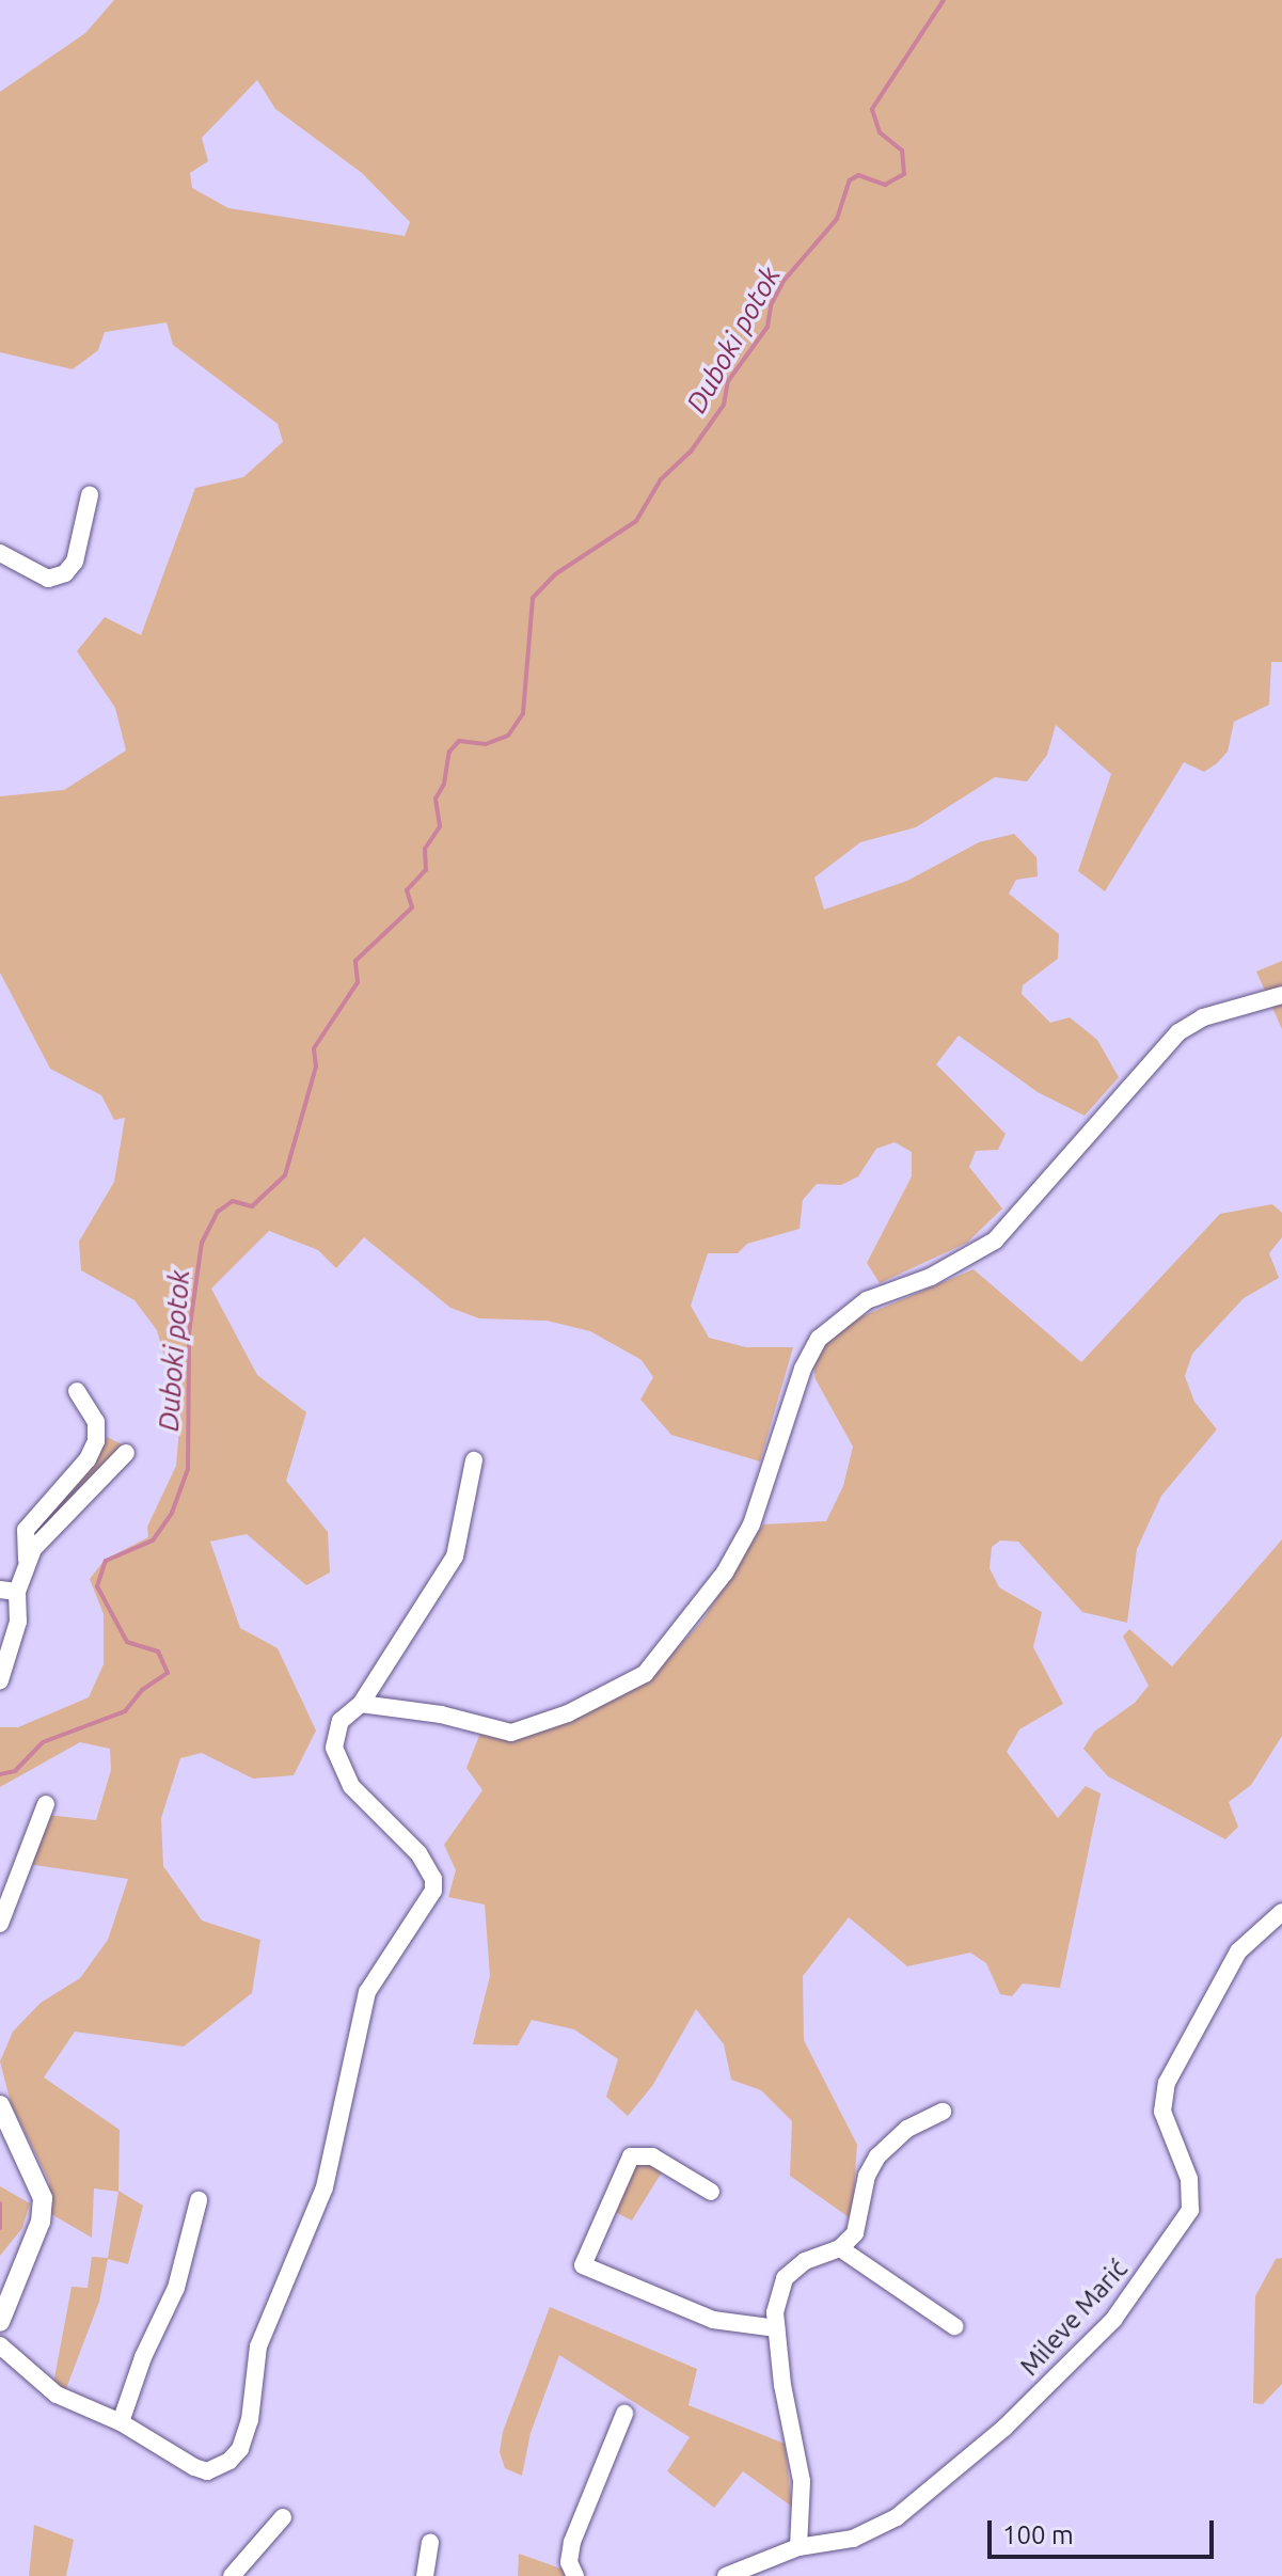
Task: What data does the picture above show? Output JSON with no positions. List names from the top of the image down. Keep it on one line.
{"streets":{"street":["Mileve Marić"]},"water":["Duboki potok"],"scale_bar":"100 m"}
